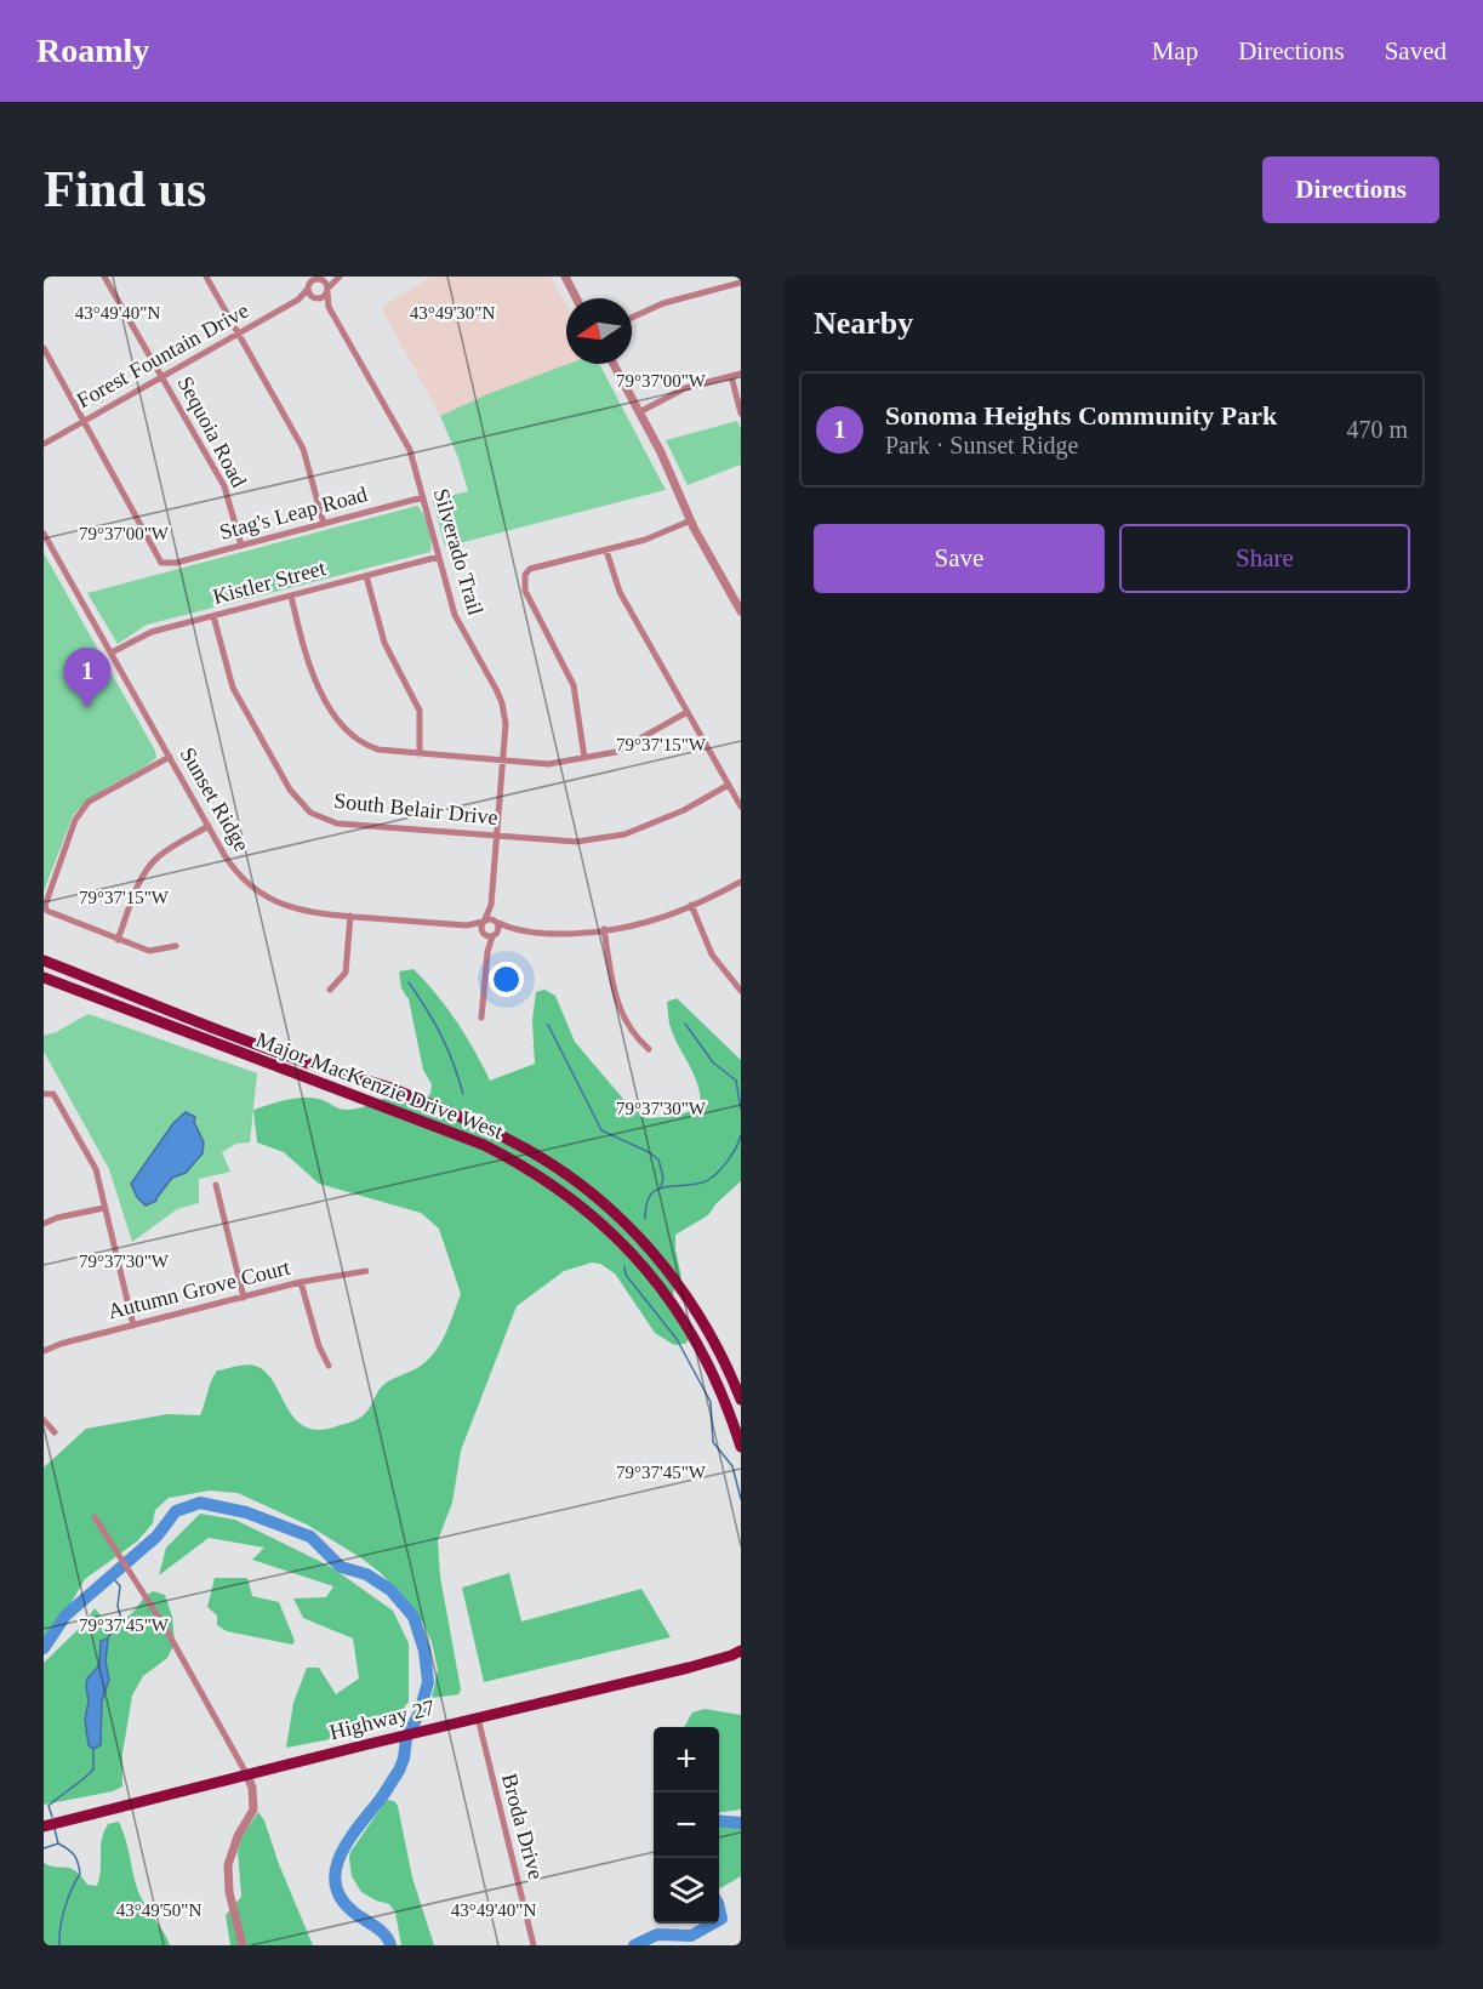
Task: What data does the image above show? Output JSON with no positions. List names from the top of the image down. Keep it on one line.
{"streets":{"main road":["Major MacKenzie Drive West","Highway 27"],"street":["Forest Fountain Drive","Sequoia Road","Stag's Leap Road","Silverado Trail","Kistler Street","Sunset Ridge","South Belair Drive","Autumn Grove Court","Broda Drive"]},"crossings":[["Forest Fountain Drive","Sequoia Road"],["Forest Fountain Drive","Stag's Leap Road"],["Forest Fountain Drive","Silverado Trail"],["Sequoia Road","Stag's Leap Road"],["Stag's Leap Road","Silverado Trail"],["Silverado Trail","Kistler Street"],["Silverado Trail","Sunset Ridge"],["Silverado Trail","South Belair Drive"],["Kistler Street","Sunset Ridge"],["Kistler Street","South Belair Drive"],["Highway 27","Broda Drive"]],"north":"left","page":{"header":"Roamly","nav":["Map","Directions","Saved"],"buttons":["Directions",["Save","Share"]],"title":"Find us","heading":"Nearby","list":[{"mark":"1","name":"Sonoma Heights Community Park","note":"Park · Sunset Ridge","value":"470 m"}],"pins":"1","map_buttons":["+","−"]},"coordinates":["43°49'40\"N","43°49'30\"N","79°37'00\"W","79°37'15\"W","79°37'30\"W","79°37'45\"W","43°49'50\"N"]}
